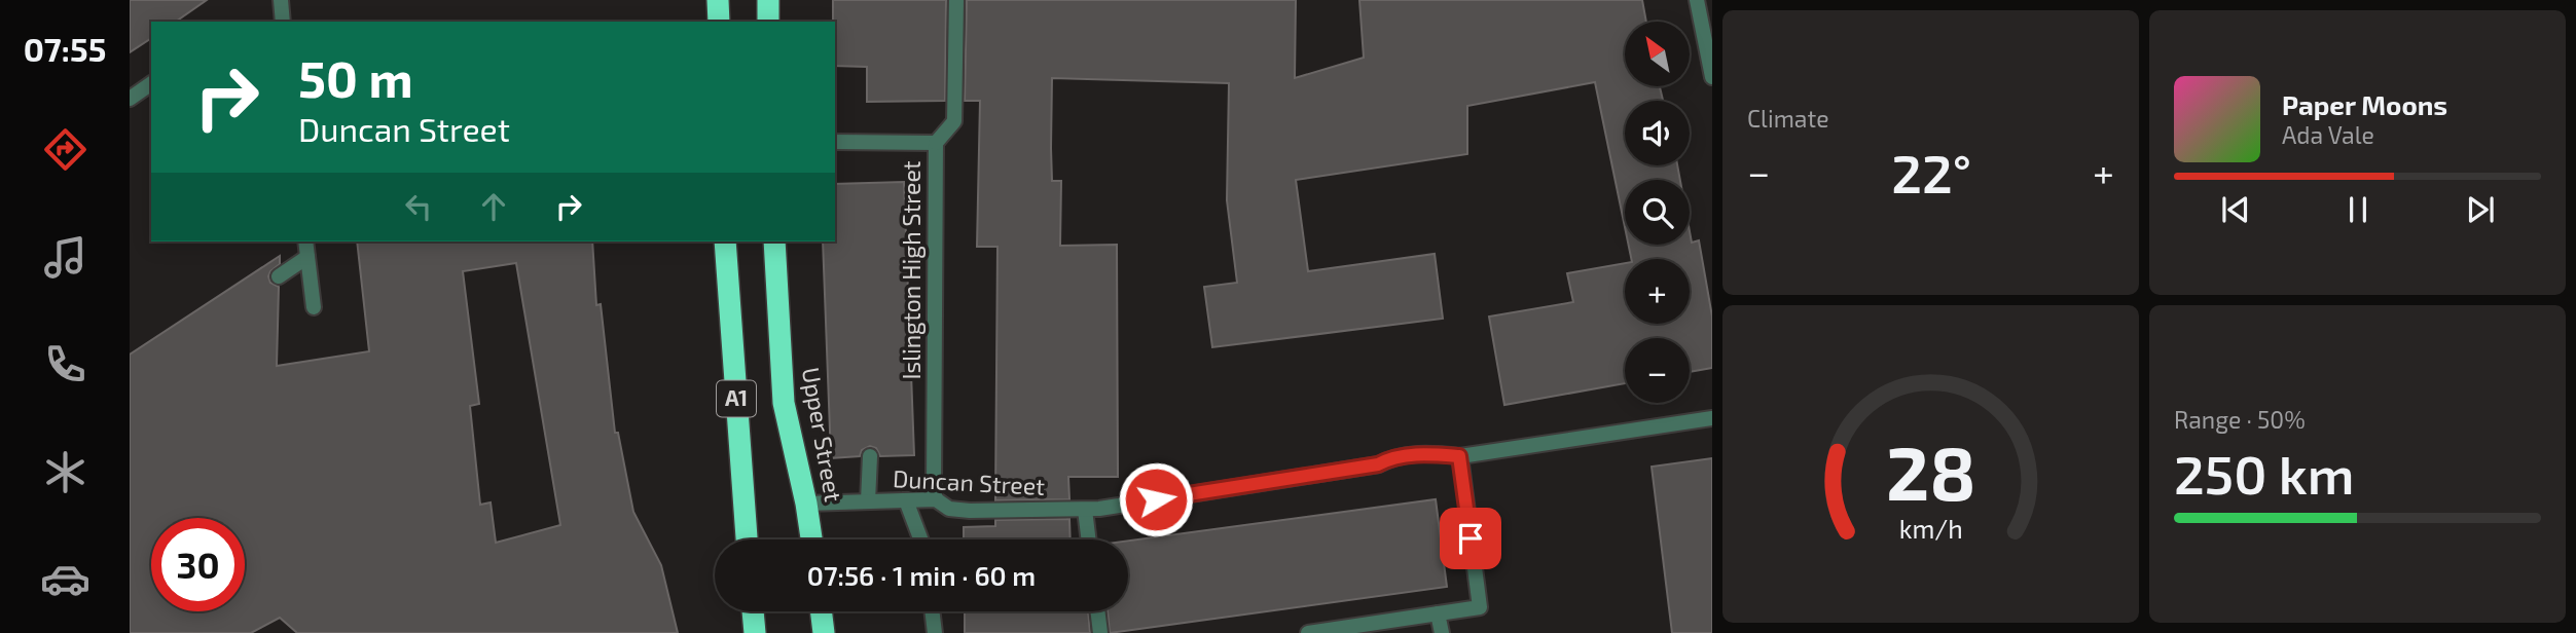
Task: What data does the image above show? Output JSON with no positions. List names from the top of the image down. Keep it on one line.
{"streets":{"highway":["A1","Upper Street"],"street":["Islington High Street","Duncan Street"]},"crossings":[["Islington High Street","Duncan Street"],["Upper Street","Duncan Street"]],"north":"top left","page":{"tabs":"07:55","tile":["Climate",["Range · 50%","250 km"]],"map_buttons":["+","−"],"turn":["50 m","Duncan Street"],"song":["Paper Moons","Ada Vale"],"heat":["−","22°","+"],"limit":"30","trip":"07:56 · 1 min · 60 m","gauge":["28","km/h"]}}
